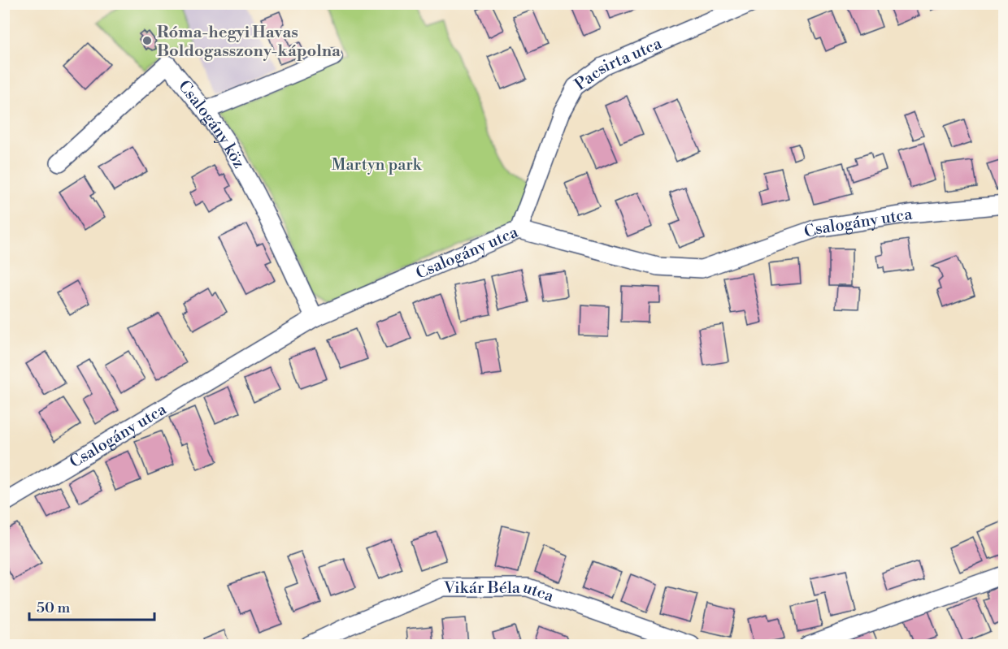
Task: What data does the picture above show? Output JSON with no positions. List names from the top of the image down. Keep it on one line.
{"streets":{"street":["Pacsirta utca","Csalogány köz","Csalogány utca","Vikár Béla utca"]},"crossings":[["Pacsirta utca","Csalogány utca"],["Csalogány köz","Csalogány utca"]],"parks":["Martyn park"],"places":["Róma-hegyi Havas Boldogasszony-kápolna"],"scale_bar":"50 m"}
